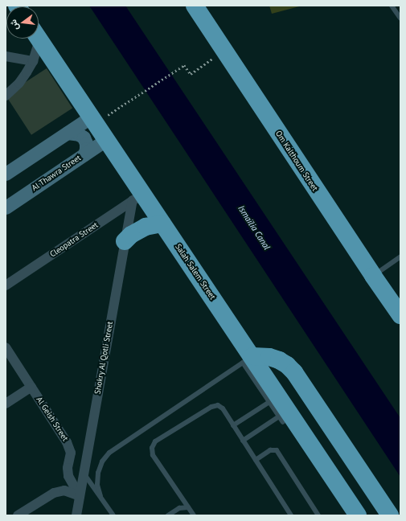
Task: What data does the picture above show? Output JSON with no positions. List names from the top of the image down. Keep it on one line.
{"streets":{"highway":["Om Kalthoum Street","Salah Salem Street"],"street":["Al Thawra Street","Cleopatra Street","Shokry Al Qotli Street","Al Geish Street"]},"crossings":[["Al Thawra Street","Salah Salem Street"],["Cleopatra Street","Salah Salem Street"],["Cleopatra Street","Shokry Al Qotli Street"],["Salah Salem Street","Shokry Al Qotli Street"],["Shokry Al Qotli Street","Al Geish Street"]],"water":["Ismaïlia Canal"],"north":"left"}
